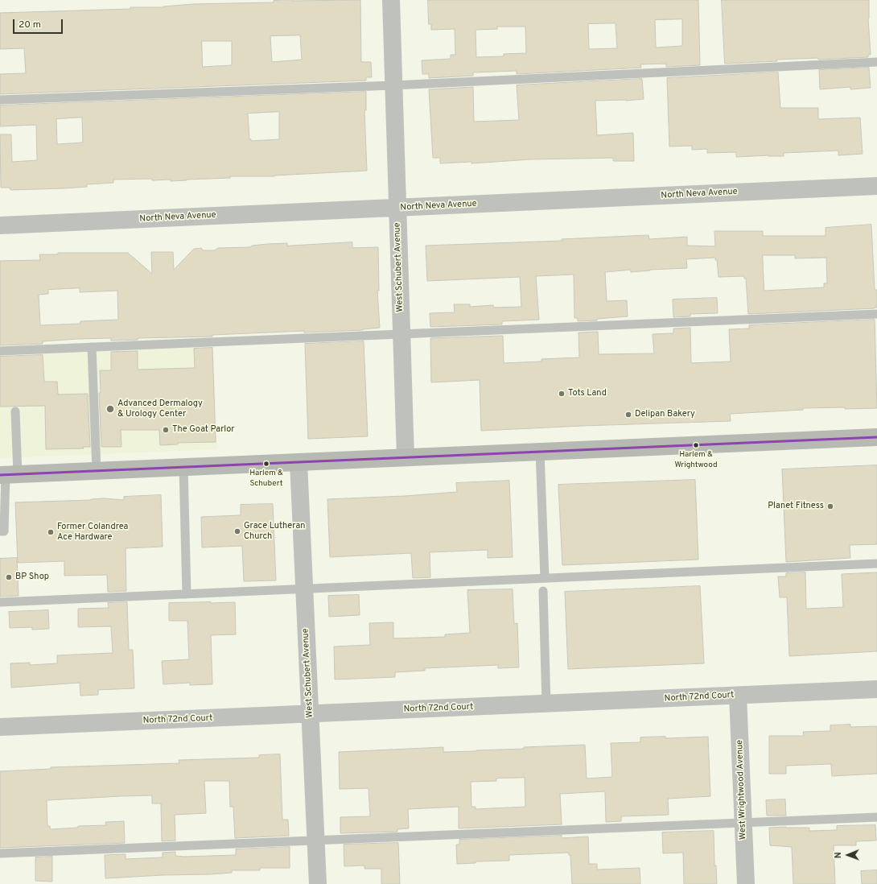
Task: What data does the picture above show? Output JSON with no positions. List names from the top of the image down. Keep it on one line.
{"streets":{"street":["North Neva Avenue","West Schubert Avenue","North 72nd Court","West Wrightwood Avenue"]},"crossings":[["North Neva Avenue","West Schubert Avenue"],["West Schubert Avenue","North 72nd Court"],["North 72nd Court","West Wrightwood Avenue"]],"places":["Tots Land","Advanced Dermalogy & Urology Center","Delipan Bakery","The Goat Parlor","Harlem & Wrightwood","Harlem & Schubert","Planet Fitness","Grace Lutheran Church","Former Colandrea Ace Hardware","BP Shop"],"scale_bar":"20 m","north":"left"}
